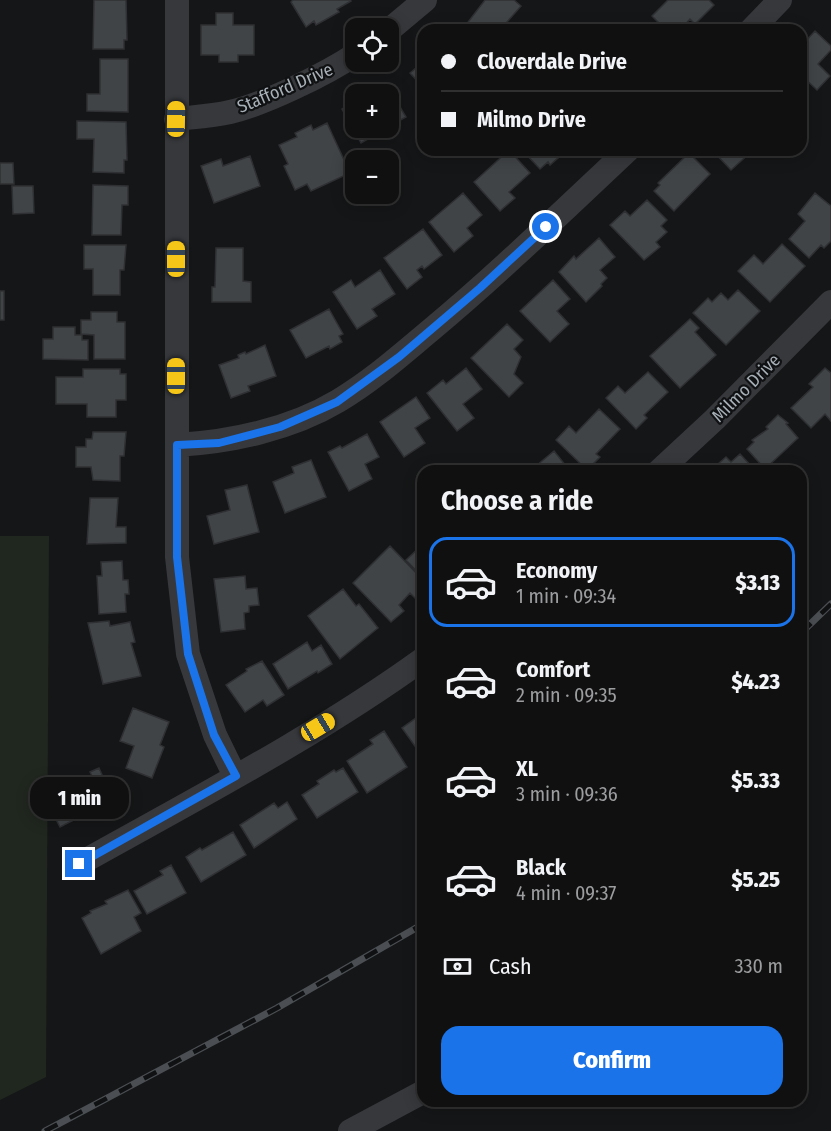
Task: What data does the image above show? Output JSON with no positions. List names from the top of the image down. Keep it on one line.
{"streets":{"street":["Stafford Drive","Milmo Drive"]},"page":{"map_buttons":["+","−"],"banner":["Cloverdale Drive","Milmo Drive"],"heading":"Choose a ride","list":[{"name":"Economy","note":"1 min · 09:34","value":"$3.13"},{"name":"Comfort","note":"2 min · 09:35","value":"$4.23"},{"name":"XL","note":"3 min · 09:36","value":"$5.33"},{"name":"Black","note":"4 min · 09:37","value":"$5.25"}],"bubble":"1 min","pay":["Cash","330 m"],"buttons":"Confirm"}}
